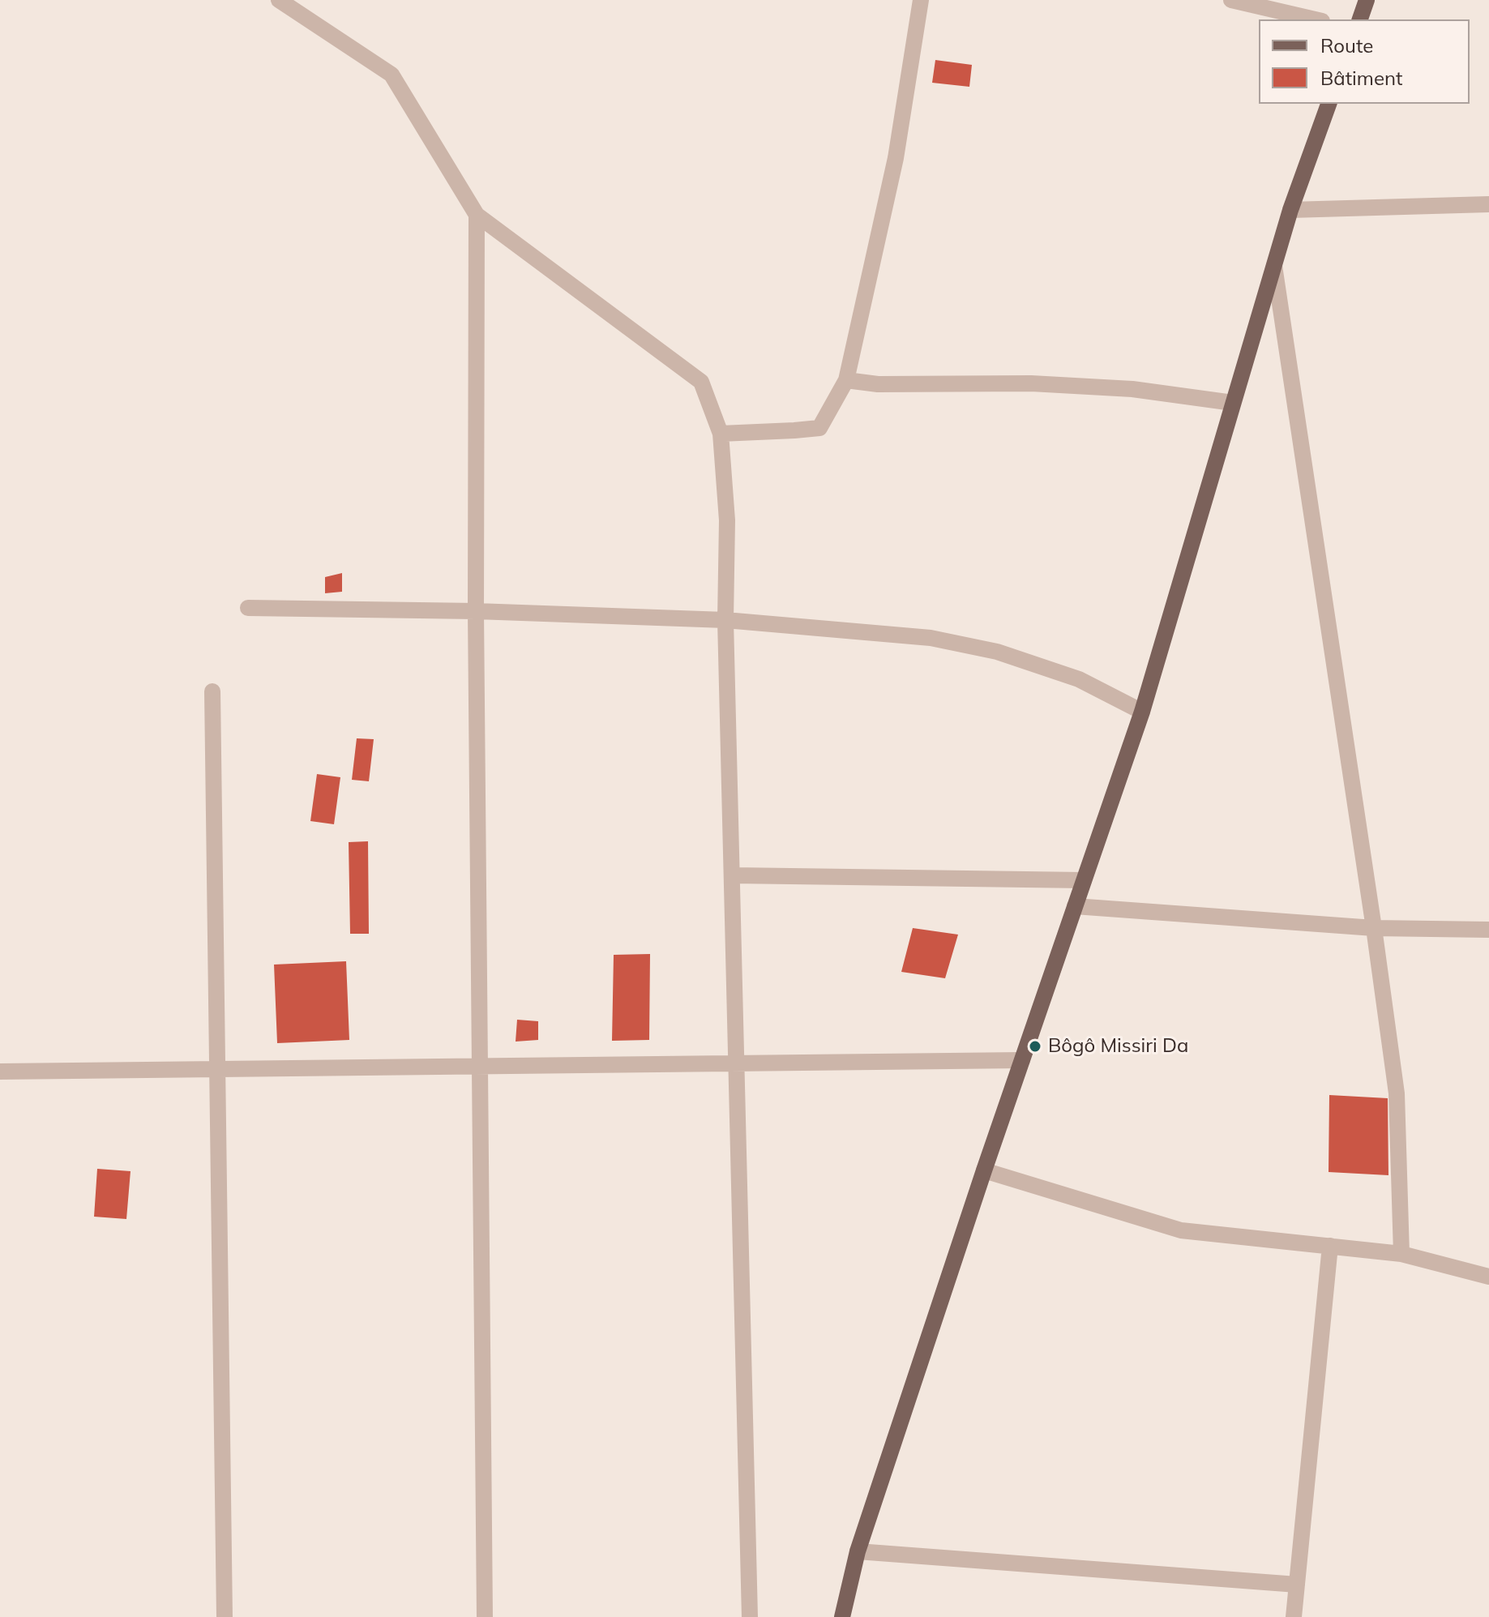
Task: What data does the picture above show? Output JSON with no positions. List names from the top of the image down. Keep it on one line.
{"places":["Bôgô Missiri Da"],"legend":["Route","Bâtiment"]}
